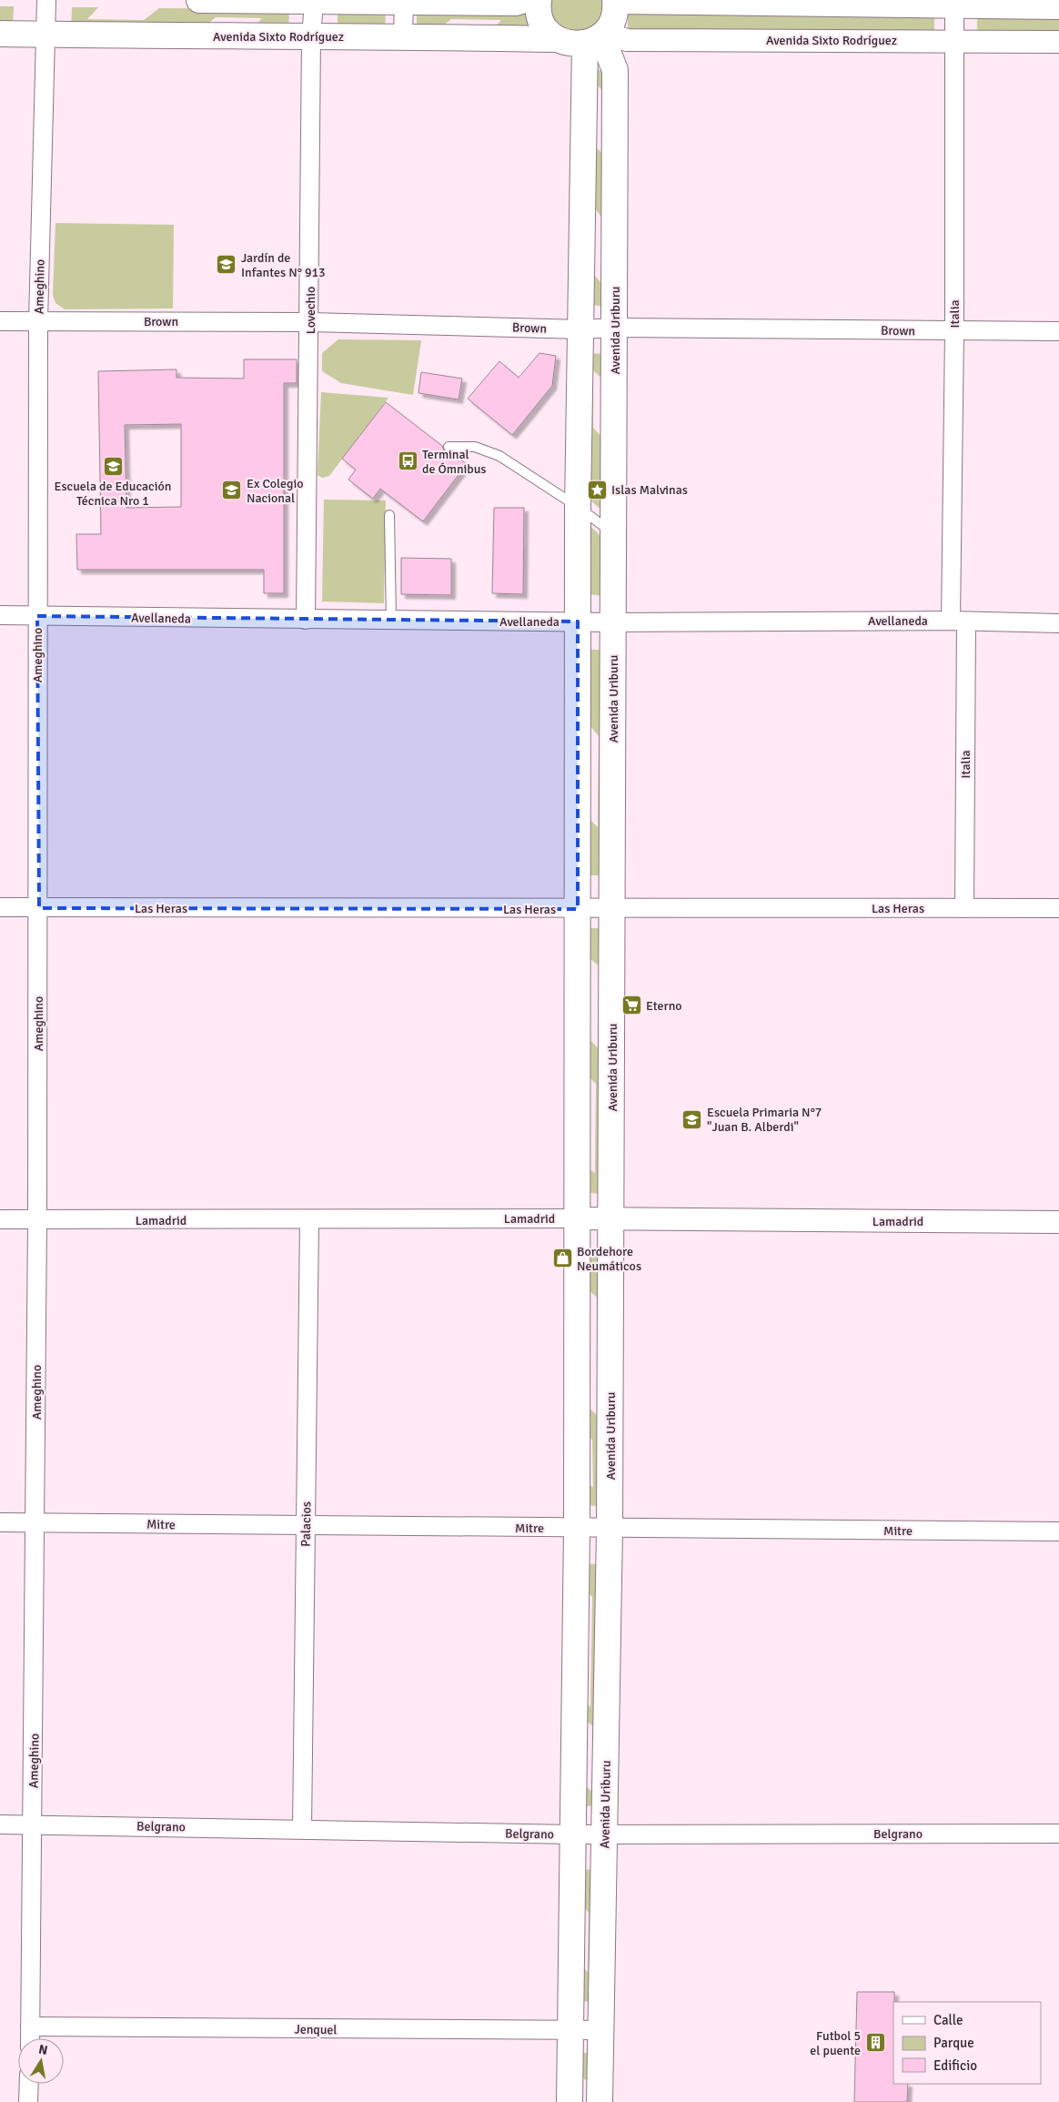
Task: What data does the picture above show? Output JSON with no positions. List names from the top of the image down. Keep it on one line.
{"streets":{"main road":["Avenida Sixto Rodríguez","Avenida Uriburu"],"street":["Ameghino","Lovechio","Italia","Brown","Avellaneda","Las Heras","Lamadrid","Mitre","Palacios","Belgrano","Jenquel"]},"crossings":[["Avenida Sixto Rodríguez","Ameghino"],["Avenida Sixto Rodríguez","Lovechio"],["Avenida Sixto Rodríguez","Italia"],["Avenida Sixto Rodríguez","Avenida Uriburu"],["Ameghino","Brown"],["Ameghino","Avellaneda"],["Ameghino","Las Heras"],["Ameghino","Lamadrid"],["Ameghino","Mitre"],["Ameghino","Belgrano"],["Ameghino","Jenquel"],["Lovechio","Brown"],["Lovechio","Avellaneda"],["Italia","Brown"],["Italia","Avellaneda"],["Italia","Las Heras"],["Brown","Avenida Uriburu"],["Avenida Uriburu","Avellaneda"],["Avenida Uriburu","Las Heras"],["Avenida Uriburu","Lamadrid"],["Avenida Uriburu","Mitre"],["Avenida Uriburu","Belgrano"],["Avenida Uriburu","Jenquel"],["Lamadrid","Palacios"],["Mitre","Palacios"],["Palacios","Belgrano"]],"places":{"school or university":["Jardín de Infantes N° 913","Escuela de Educación Técnica Nro 1","Ex Colegio Nacional","Escuela Primaria N°7 \"Juan B. Alberdi\""],"bus stop":["Terminal de Ómnibus"],"place":["Islas Malvinas"],"supermarket":["Eterno"],"shop":["Bordehore Neumáticos"],"building":["Futbol 5 el puente"]},"legend":["Calle","Parque","Edificio"],"north":"top"}
